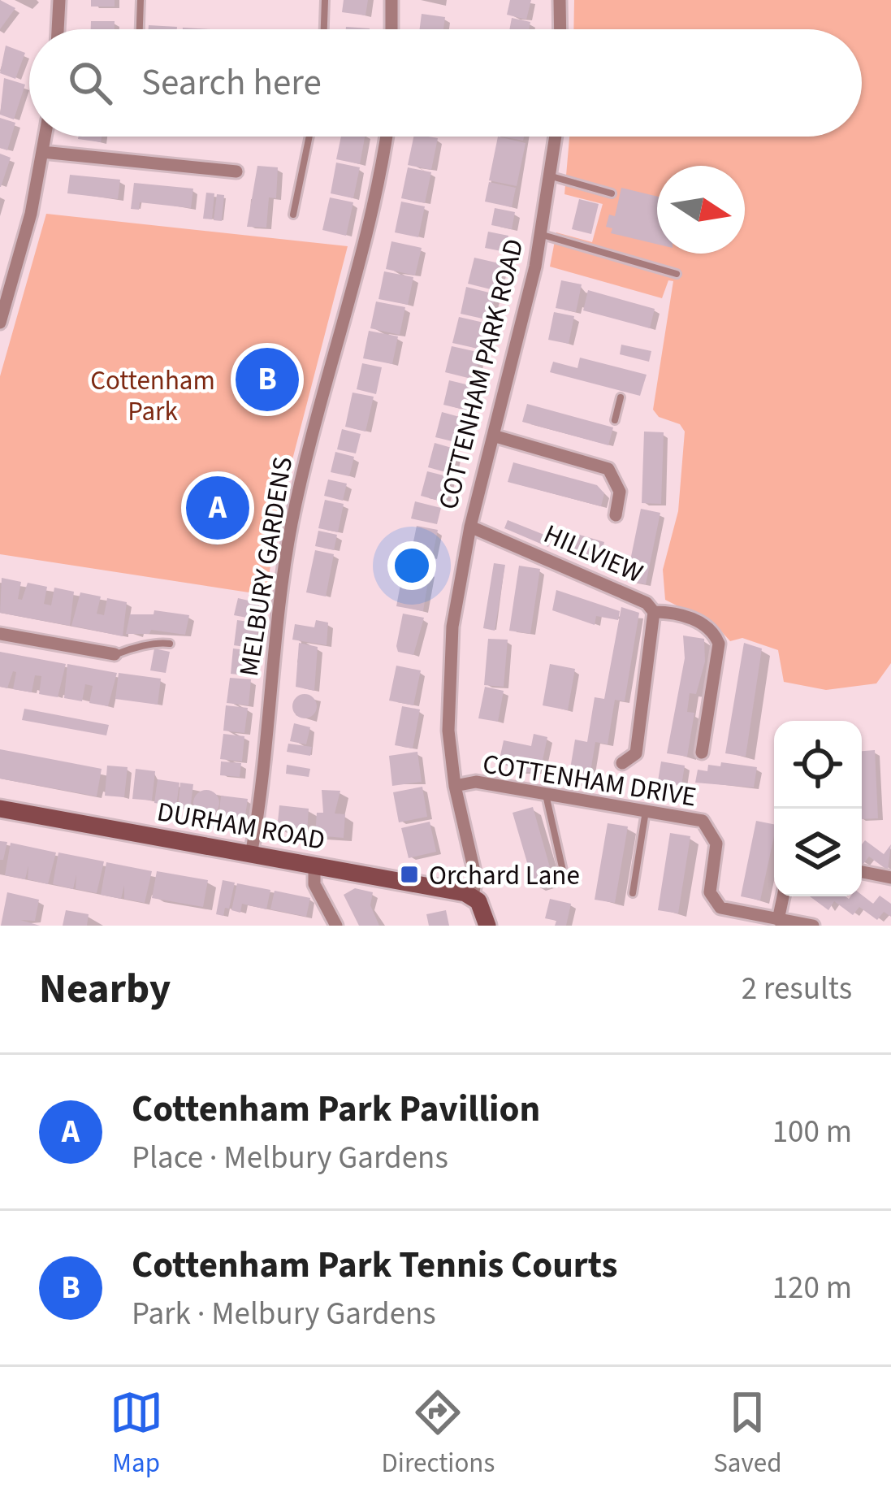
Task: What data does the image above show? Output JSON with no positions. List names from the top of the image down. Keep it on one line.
{"streets":{"main road":["COTTENHAM PARK ROAD","DURHAM ROAD"],"street":["HILLVIEW","MELBURY GARDENS","COTTENHAM DRIVE"]},"crossings":[["COTTENHAM PARK ROAD","HILLVIEW"],["COTTENHAM PARK ROAD","COTTENHAM DRIVE"],["COTTENHAM PARK ROAD","DURHAM ROAD"],["MELBURY GARDENS","DURHAM ROAD"]],"parks":["Cottenham Park"],"places":{"transit":["Orchard Lane"]},"north":"right","page":{"search":"Search here","pins":["B","A"],"heading":["Nearby","2 results"],"list":[{"mark":"A","name":"Cottenham Park Pavillion","note":"Place · Melbury Gardens","value":"100 m"},{"mark":"B","name":"Cottenham Park Tennis Courts","note":"Park · Melbury Gardens","value":"120 m"}],"nav":["Map","Directions","Saved"]}}
